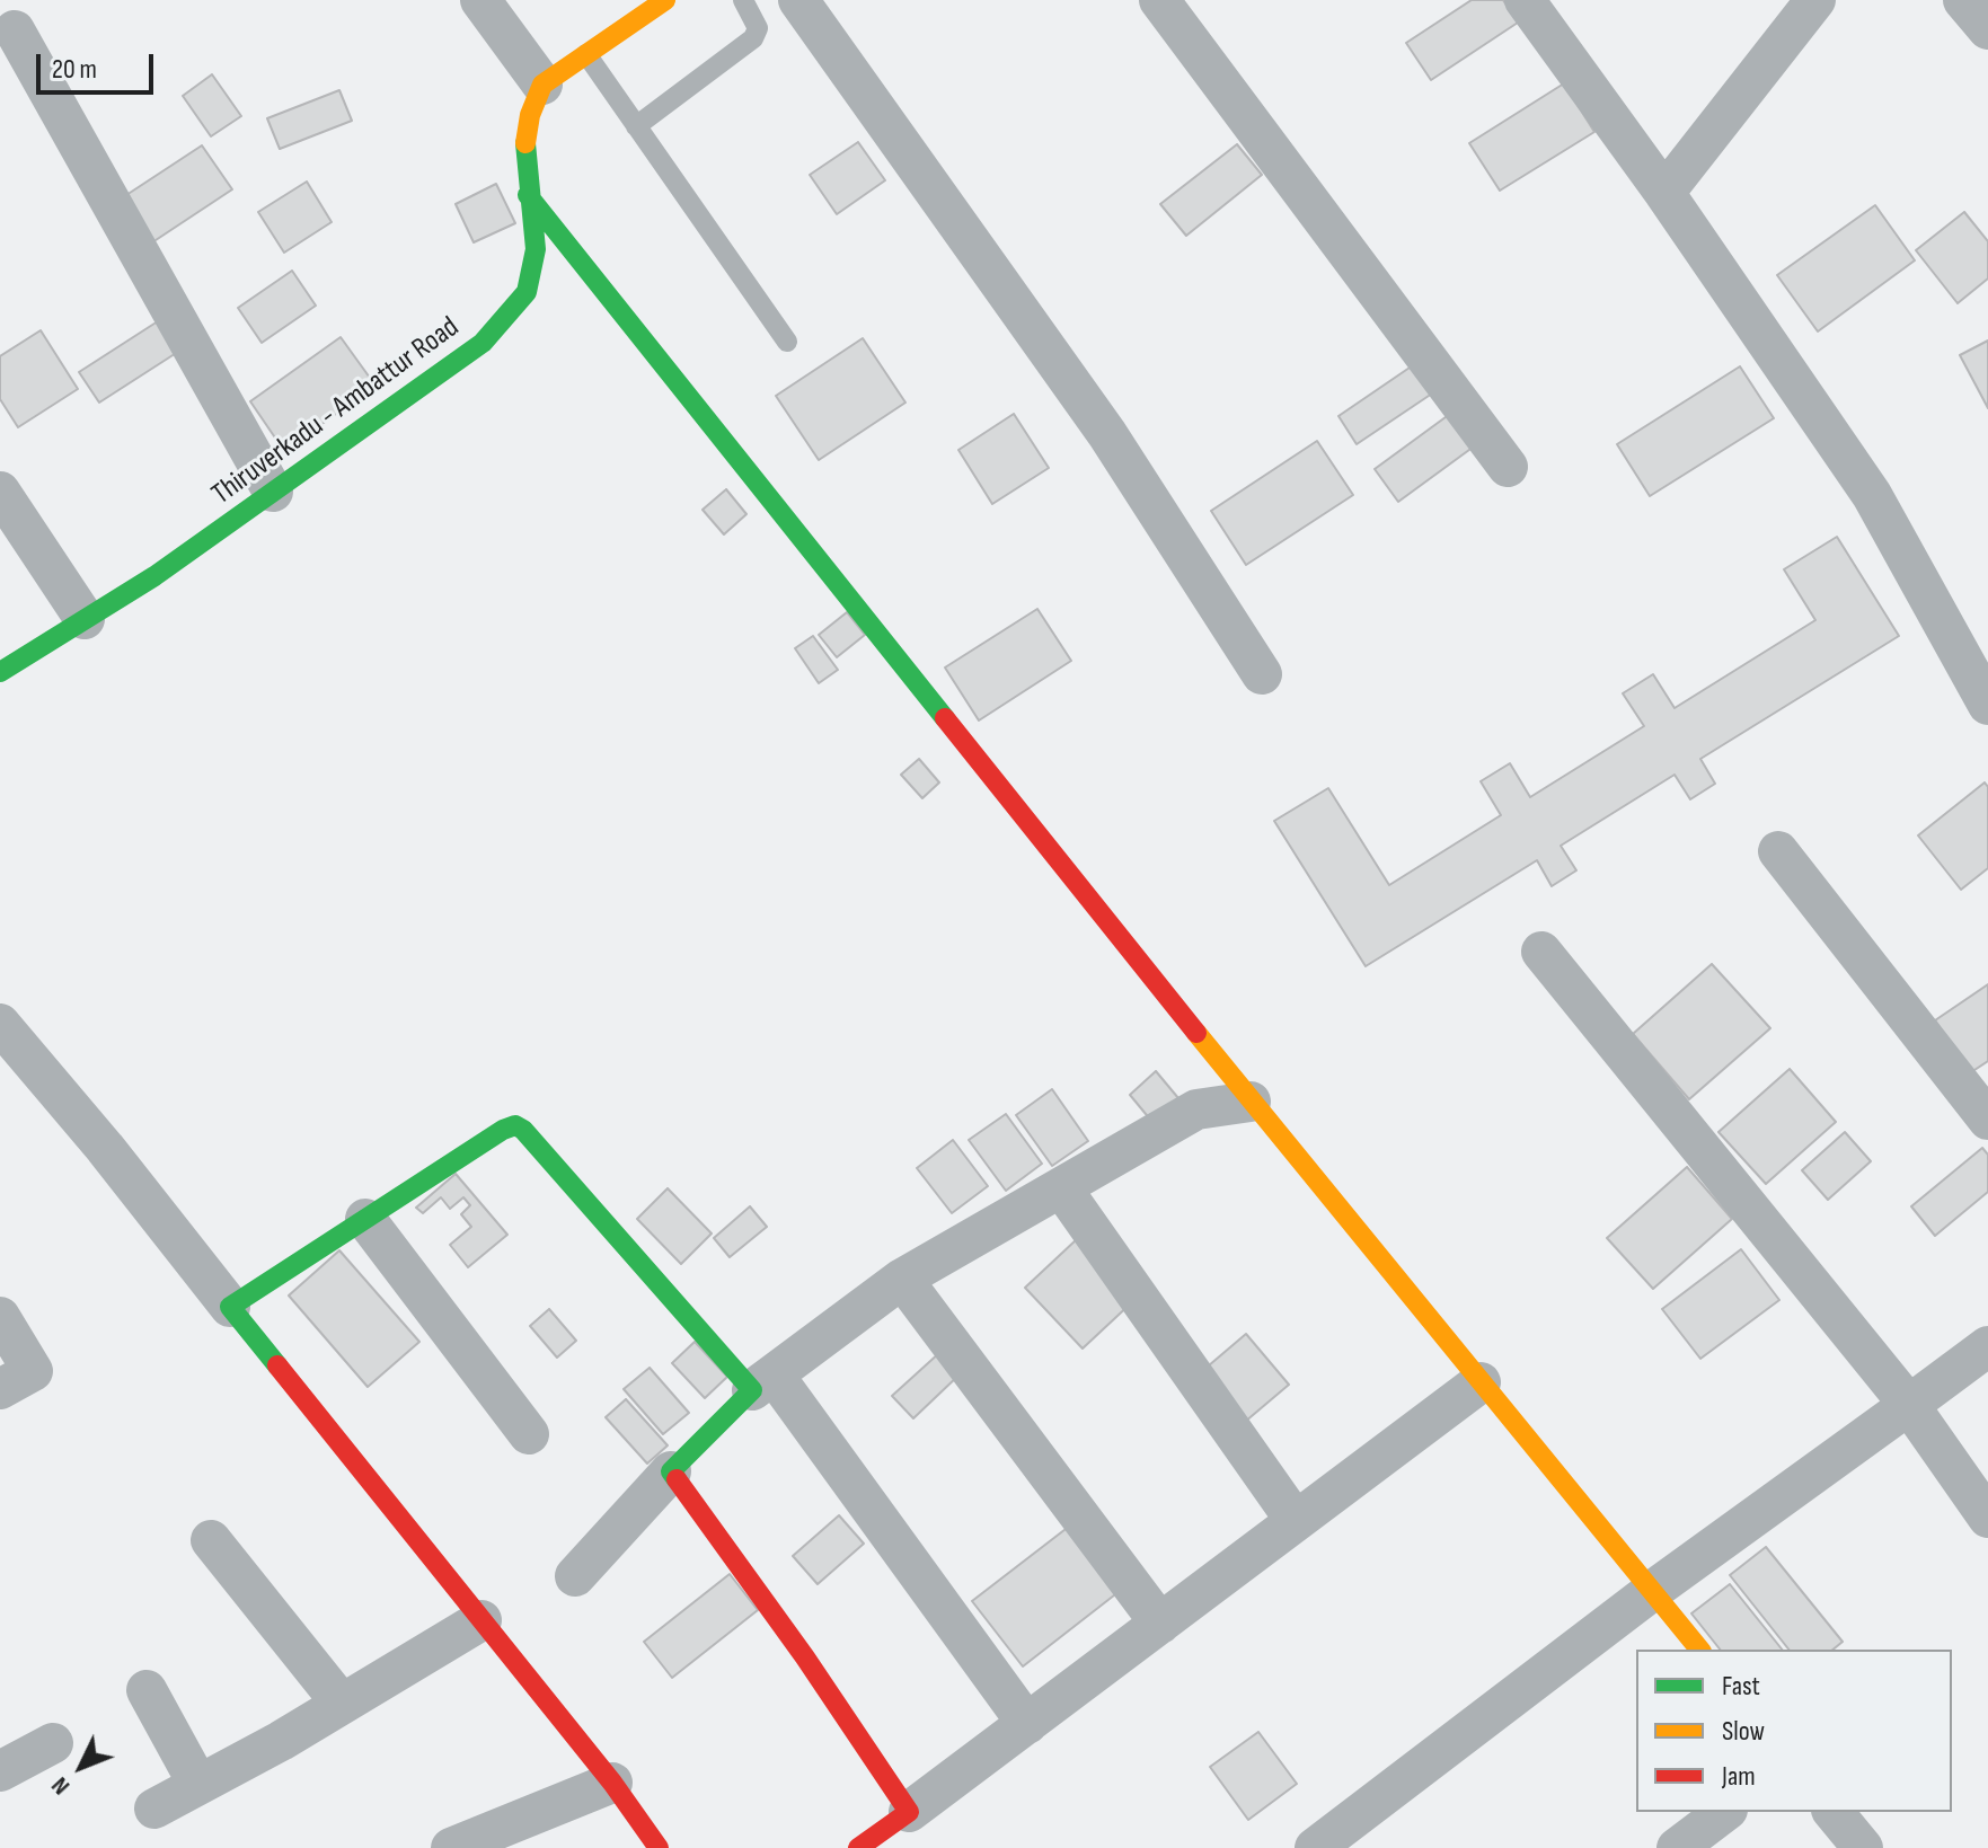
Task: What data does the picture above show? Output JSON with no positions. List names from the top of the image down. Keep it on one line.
{"streets":{"street":["Thiruverkadu - Ambattur Road"]},"legend":["Fast","Slow","Jam"],"scale_bar":"20 m","north":"bottom left"}
